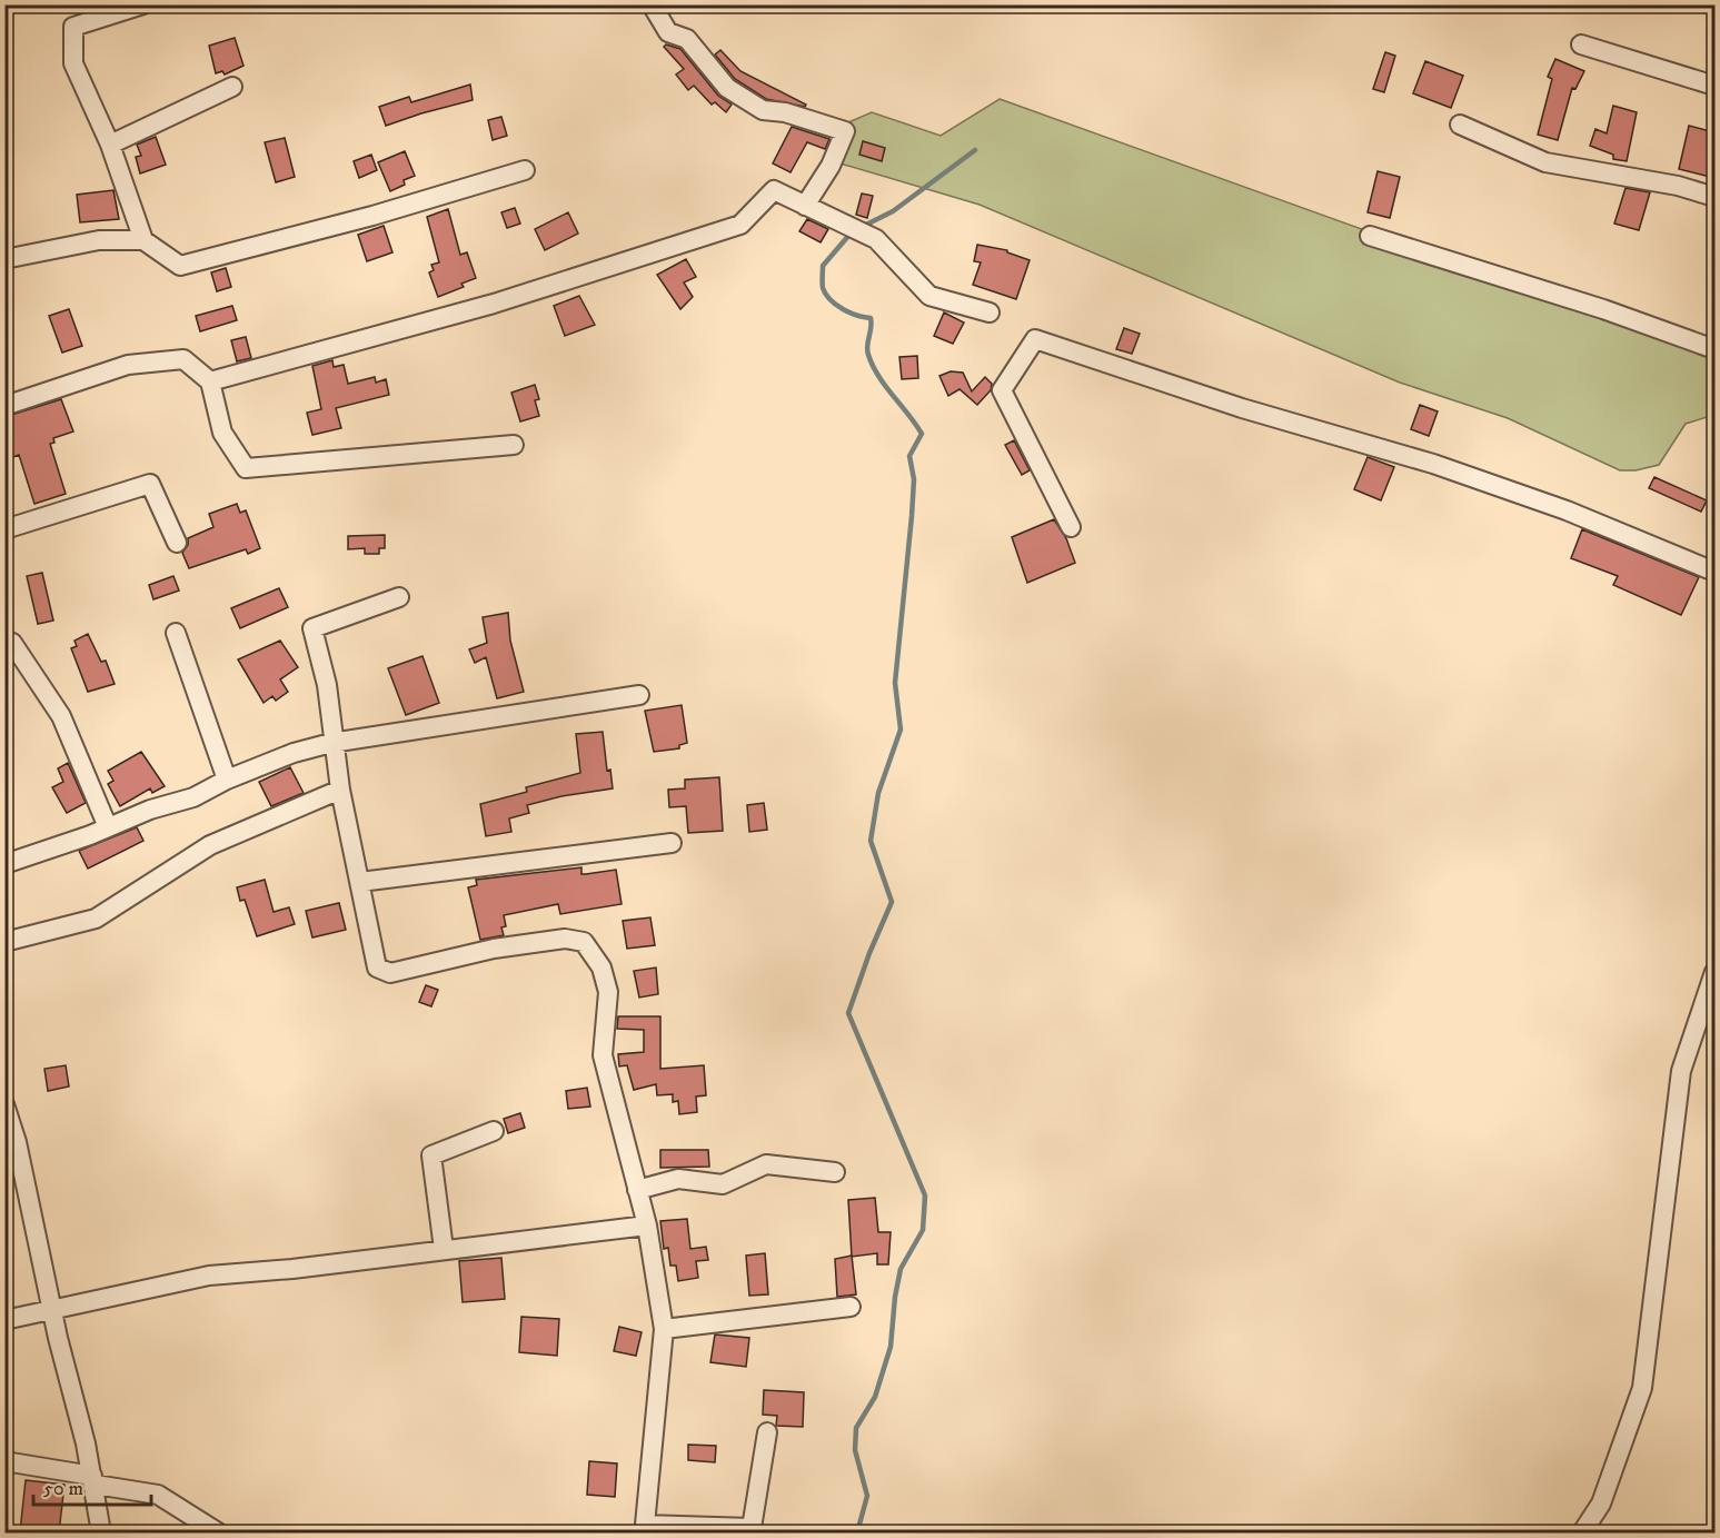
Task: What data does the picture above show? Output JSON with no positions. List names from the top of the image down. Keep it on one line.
{"scale_bar":"50 m"}
